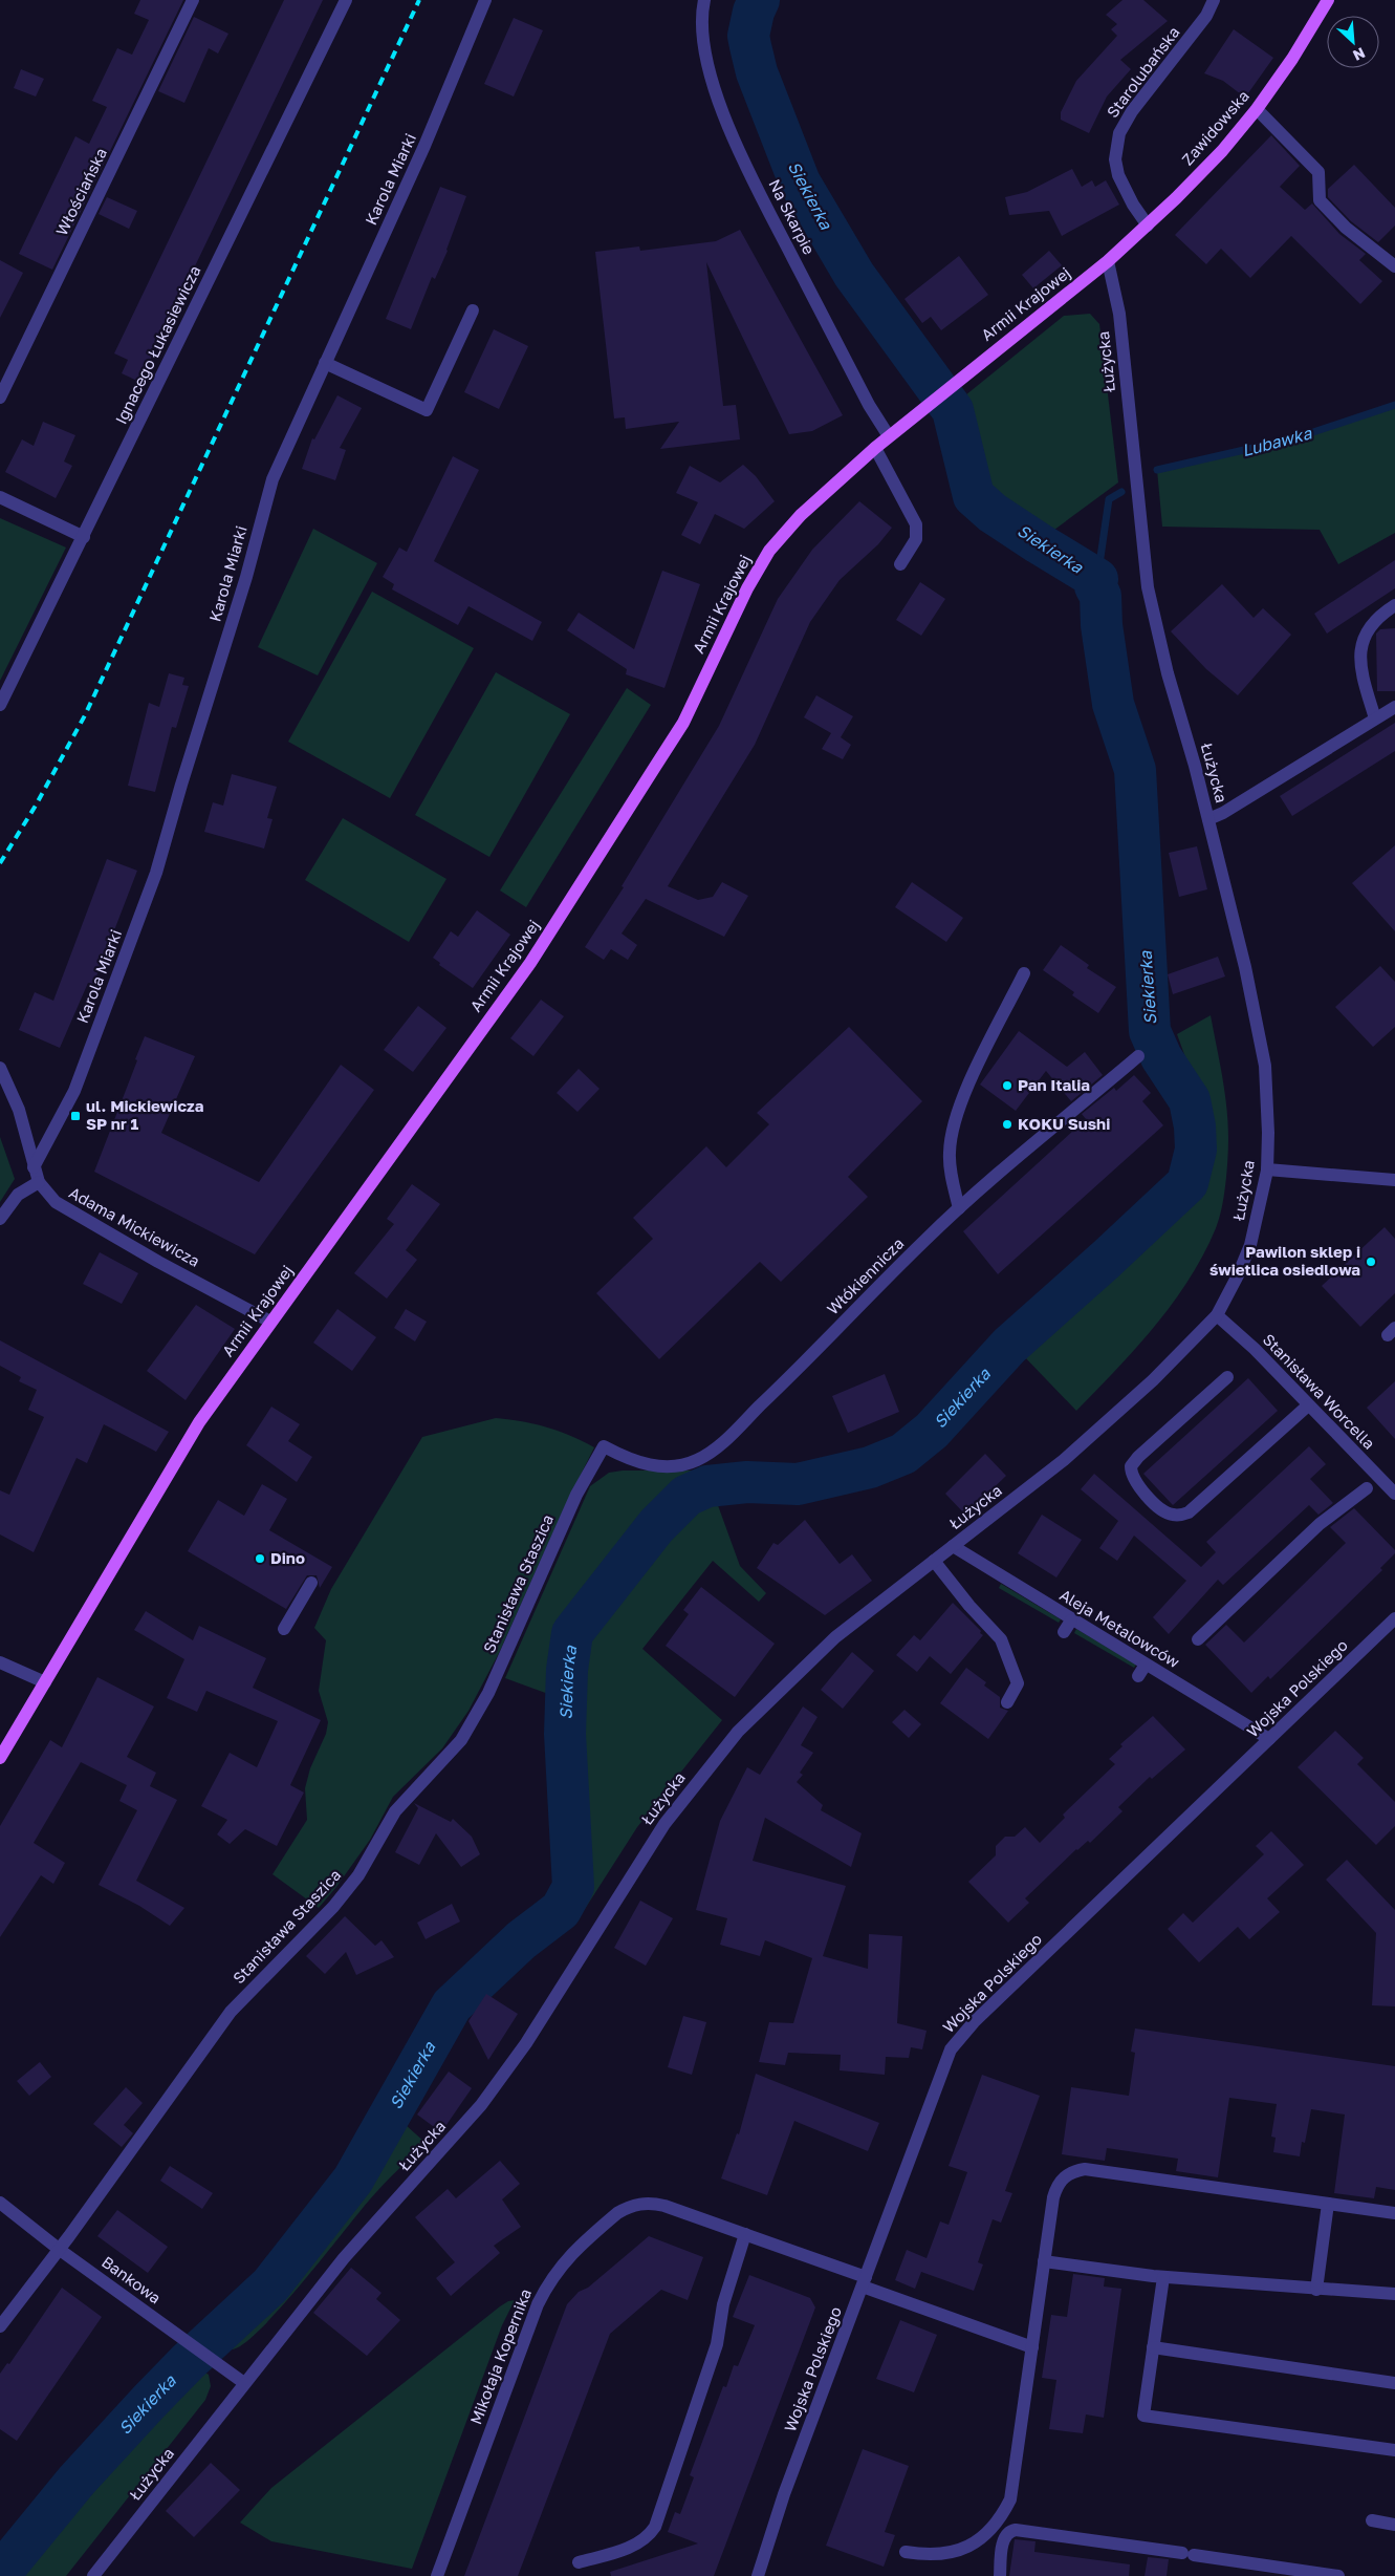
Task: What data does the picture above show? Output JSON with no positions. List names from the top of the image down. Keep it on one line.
{"streets":{"main road":["Zawidowska","Armii Krajowej"],"street":["Starolubańska","Karola Miarki","Włościańska","Na Skarpie","Ignacego Łukasiewicza","Łużycka","Adama Mickiewicza","Włókiennicza","Stanisława Worcella","Stanisława Staszica","Aleja Metalowców","Wojska Polskiego","Bankowa","Mikołaja Kopernika"]},"crossings":[["Starolubańska","Zawidowska"],["Zawidowska","Armii Krajowej"],["Zawidowska","Łużycka"],["Karola Miarki","Adama Mickiewicza"],["Na Skarpie","Armii Krajowej"],["Armii Krajowej","Łużycka"],["Armii Krajowej","Adama Mickiewicza"],["Łużycka","Stanisława Worcella"],["Łużycka","Aleja Metalowców"],["Łużycka","Bankowa"],["Włókiennicza","Stanisława Staszica"],["Stanisława Staszica","Bankowa"],["Aleja Metalowców","Wojska Polskiego"],["Wojska Polskiego","Mikołaja Kopernika"]],"water":["Siekierka","Lubawka"],"places":{"other":["Pan Italia","KOKU Sushi","Pawilon sklep i świetlica osiedlowa","Dino"],"transit":["ul. Mickiewicza SP nr 1"]},"north":"bottom right"}
